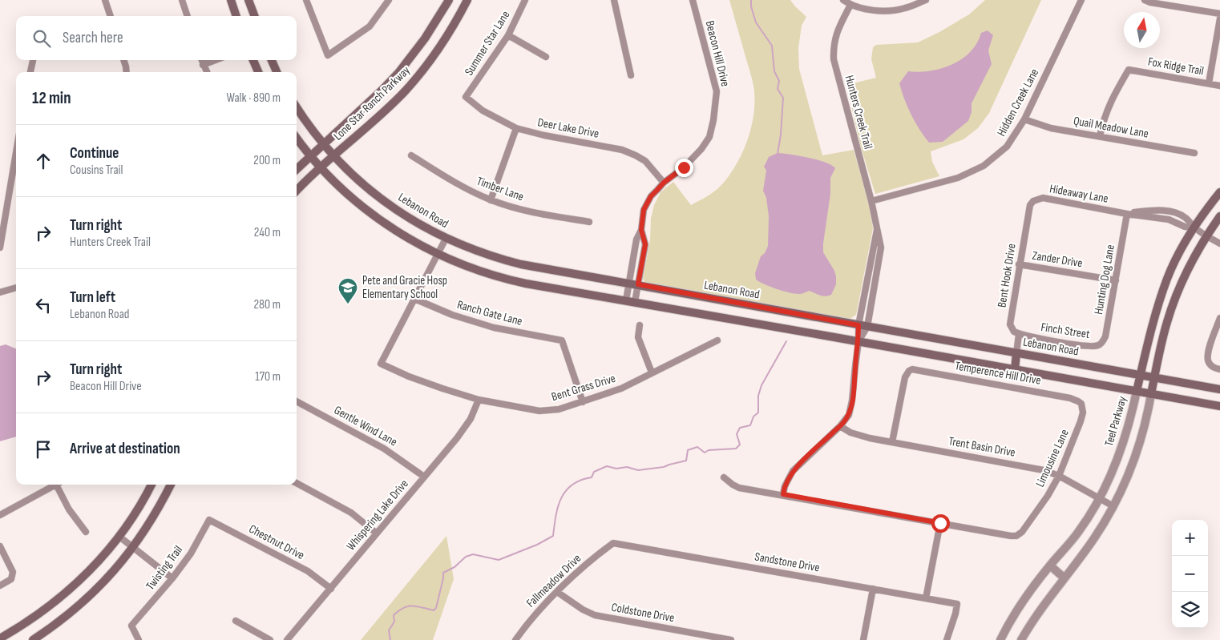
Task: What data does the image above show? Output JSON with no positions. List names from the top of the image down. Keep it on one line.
{"streets":{"main road":["Lone Star Ranch Parkway","Lebanon Road","Teel Parkway"],"street":["Summer Star Lane","Beacon Hill Drive","Fox Ridge Trail","Hidden Creek Lane","Hunters Creek Trail","Quail Meadow Lane","Deer Lake Drive","Timber Lane","Hideaway Lane","Zander Drive","Bent Hook Drive","Hunting Dog Lane","Ranch Gate Lane","Finch Street","Temperence Hill Drive","Bent Grass Drive","Gentle Wind Lane","Trent Basin Drive","Limousine Lane","Whispering Lake Drive","Chestnut Drive","Sandstone Drive","Twisting Trail","Fallmeadow Drive","Coldstone Drive"]},"crossings":[["Summer Star Lane","Deer Lake Drive"],["Beacon Hill Drive","Deer Lake Drive"],["Beacon Hill Drive","Lebanon Road"],["Fox Ridge Trail","Quail Meadow Lane"],["Hidden Creek Lane","Hunters Creek Trail"],["Hidden Creek Lane","Quail Meadow Lane"],["Lone Star Ranch Parkway","Lebanon Road"],["Hunters Creek Trail","Lebanon Road"],["Hunters Creek Trail","Trent Basin Drive"],["Hideaway Lane","Bent Hook Drive"],["Hideaway Lane","Hunting Dog Lane"],["Hideaway Lane","Teel Parkway"],["Lebanon Road","Teel Parkway"],["Zander Drive","Bent Hook Drive"],["Zander Drive","Hunting Dog Lane"],["Bent Hook Drive","Finch Street"],["Hunting Dog Lane","Finch Street"],["Ranch Gate Lane","Bent Grass Drive"],["Temperence Hill Drive","Trent Basin Drive"],["Temperence Hill Drive","Limousine Lane"],["Bent Grass Drive","Whispering Lake Drive"],["Teel Parkway","Trent Basin Drive"],["Gentle Wind Lane","Whispering Lake Drive"],["Trent Basin Drive","Limousine Lane"],["Whispering Lake Drive","Chestnut Drive"],["Chestnut Drive","Twisting Trail"],["Sandstone Drive","Fallmeadow Drive"],["Fallmeadow Drive","Coldstone Drive"]],"places":{"school or university":["Pete and Gracie Hosp Elementary School"]},"north":"top","page":{"search":"Search here","heading":["12 min","Walk · 890 m"],"list":[["Continue","Cousins Trail","200 m"],["Turn right","Hunters Creek Trail","240 m"],["Turn left","Lebanon Road","280 m"],["Turn right","Beacon Hill Drive","170 m"],"Arrive at destination"],"map_buttons":["+","−"]}}
